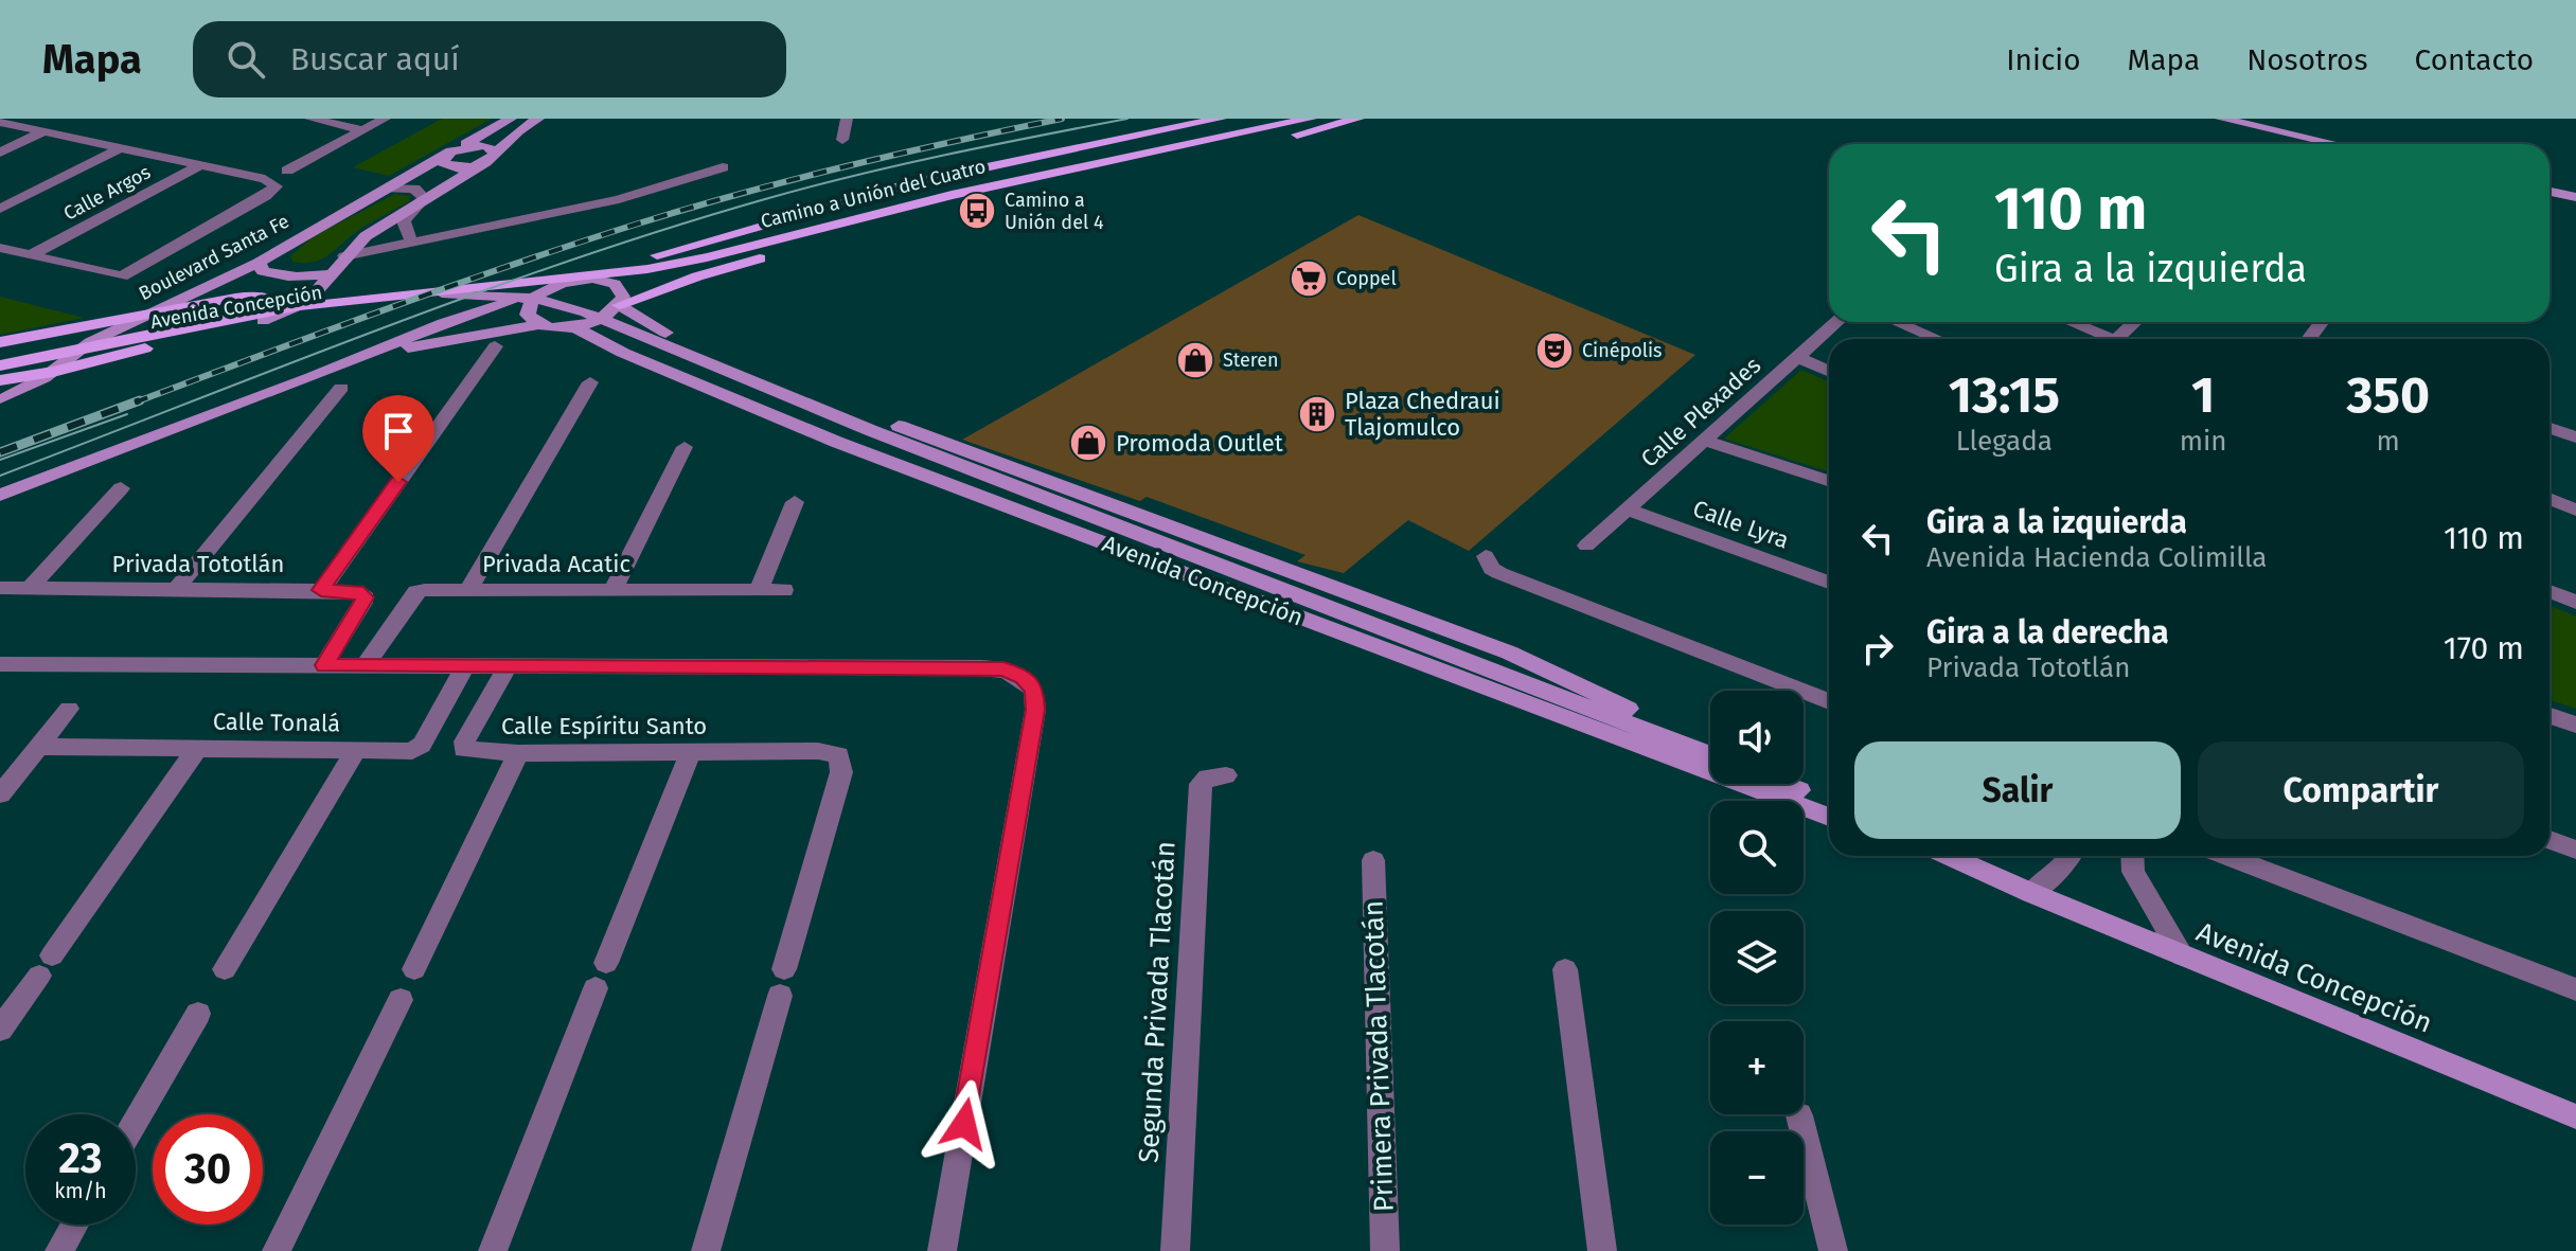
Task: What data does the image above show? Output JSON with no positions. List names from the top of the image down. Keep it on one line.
{"streets":{"main road":["Camino a Unión del Cuatro","Boulevard Santa Fe","Avenida Concepción"],"street":["Calle Argos","Calle Plexades","Calle Lyra","Privada Tototlán","Privada Acatic","Calle Tonalá","Calle Espíritu Santo","Segunda Privada Tlacotán","Primera Privada Tlacotán"]},"crossings":[["Camino a Unión del Cuatro","Avenida Concepción"],["Calle Plexades","Calle Lyra"]],"places":{"bus stop":["Camino a Unión del 4"],"supermarket":["Coppel"],"theatre":["Cinépolis"],"shop":["Steren","Promoda Outlet"],"building":["Plaza Chedraui Tlajomulco"]},"page":{"header":"Mapa","search":"Buscar aquí","nav":["Inicio","Mapa","Nosotros","Contacto"],"turn":["110 m","Gira a la izquierda"],"eta":["13:15","Llegada","1","min","350","m"],"list":[{"name":"Gira a la izquierda","note":"Avenida Hacienda Colimilla","value":"110 m"},{"name":"Gira a la derecha","note":"Privada Tototlán","value":"170 m"}],"map_buttons":["+","−"],"buttons":["Salir","Compartir"],"speed":"23 km/h","limit":"30"}}
